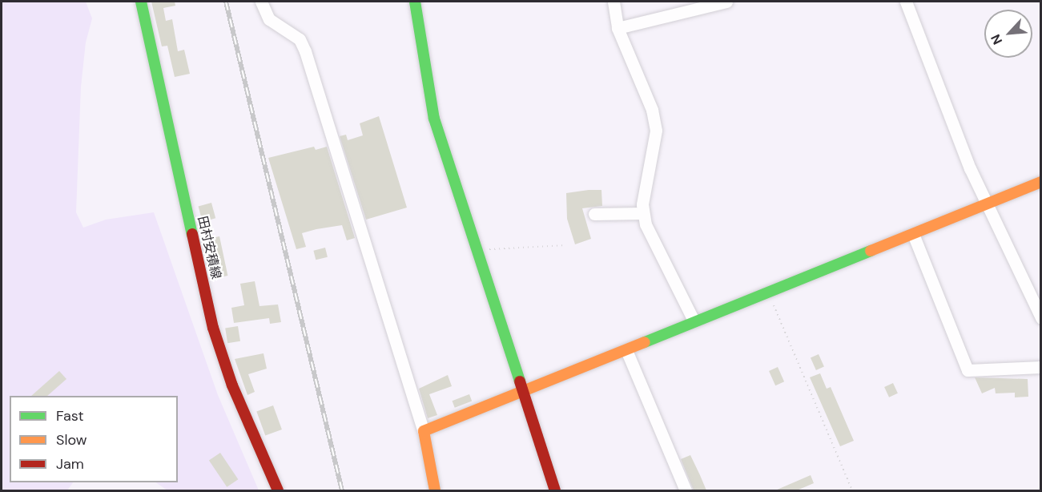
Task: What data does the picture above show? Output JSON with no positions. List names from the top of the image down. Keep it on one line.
{"streets":{"street":["田村安積線"]},"legend":["Fast","Slow","Jam"],"north":"bottom left"}
